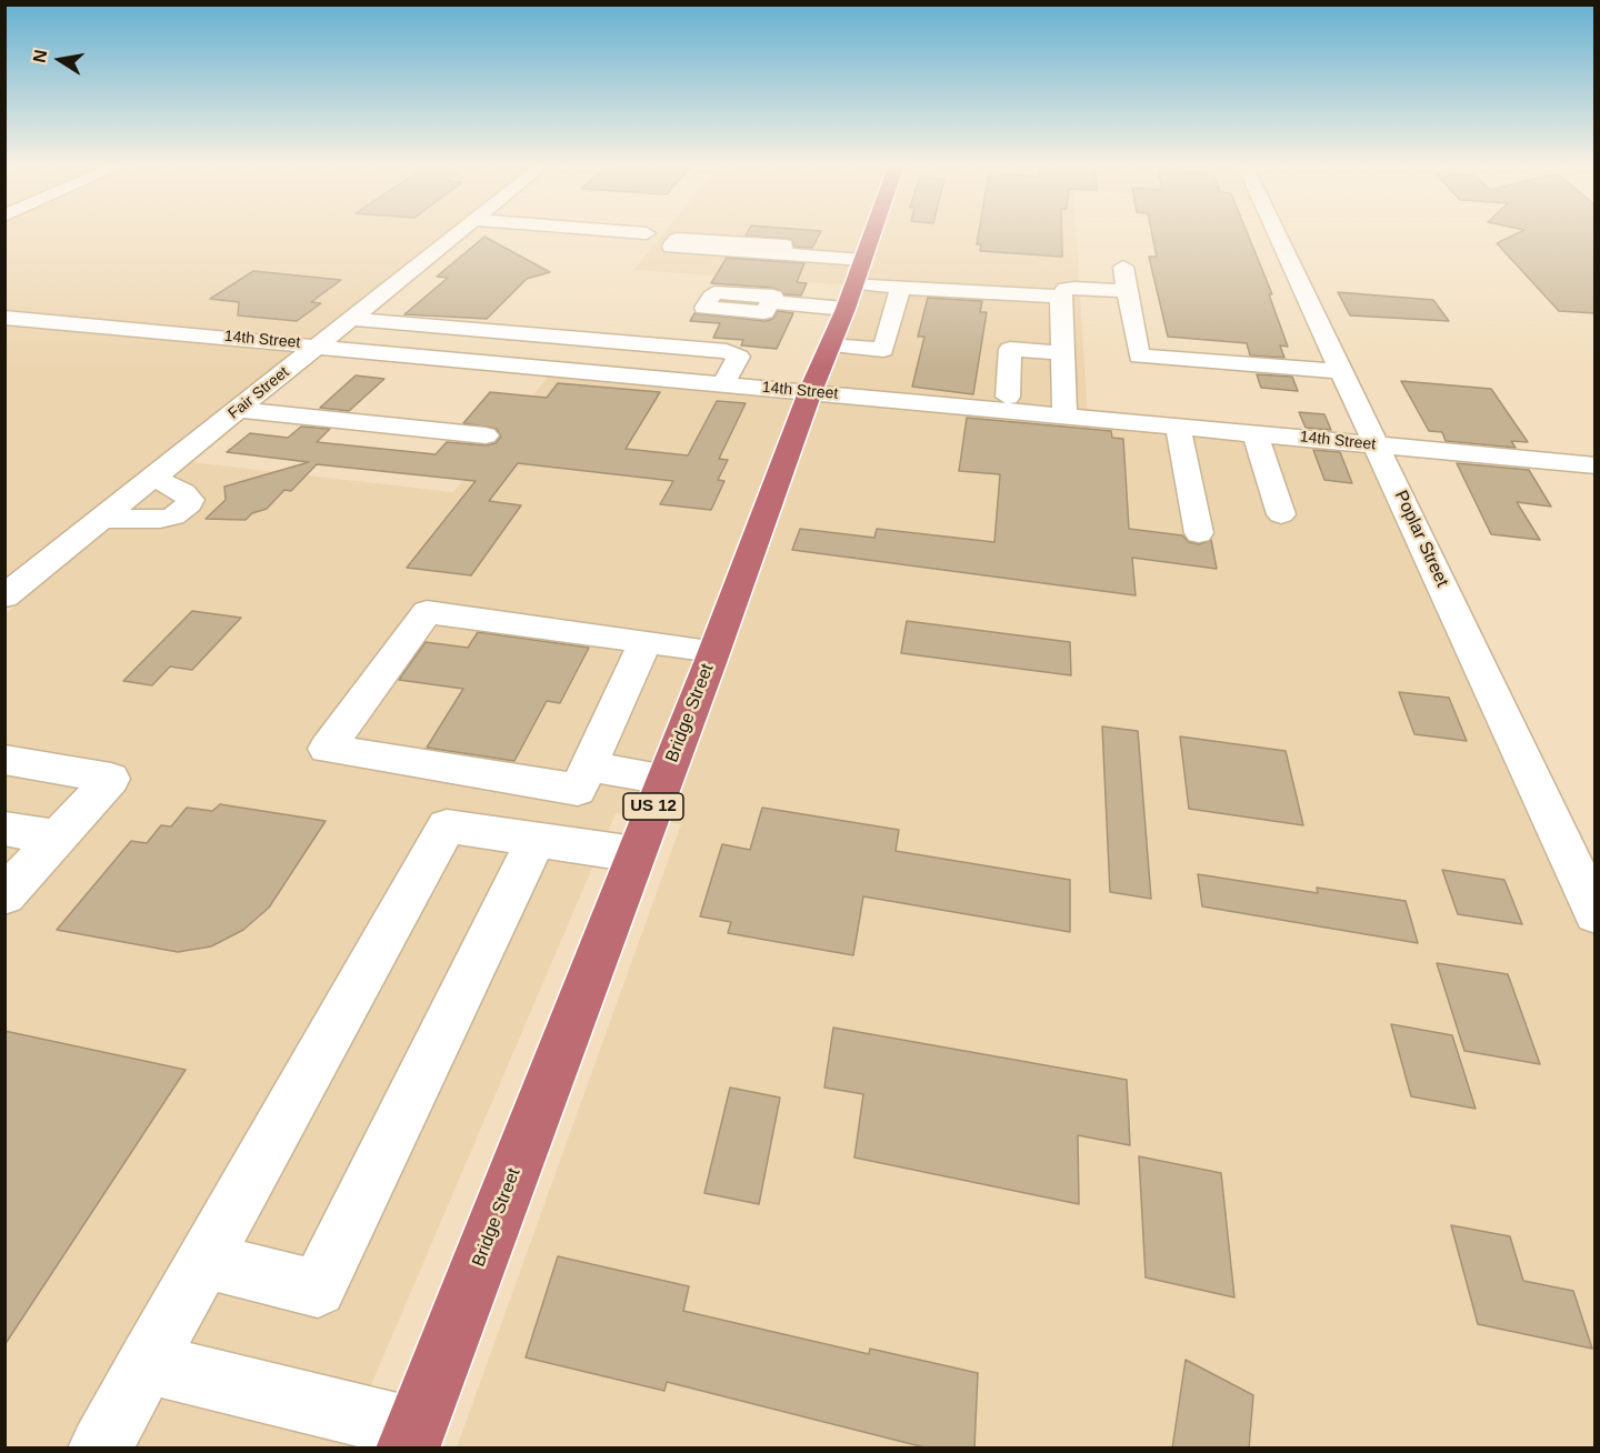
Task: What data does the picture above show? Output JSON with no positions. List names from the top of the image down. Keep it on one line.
{"streets":{"highway":["Bridge Street","US 12"],"street":["14th Street","Fair Street","Poplar Street"]},"crossings":[["14th Street","Fair Street"],["14th Street","Poplar Street"],["14th Street","Bridge Street"]],"north":"left"}
